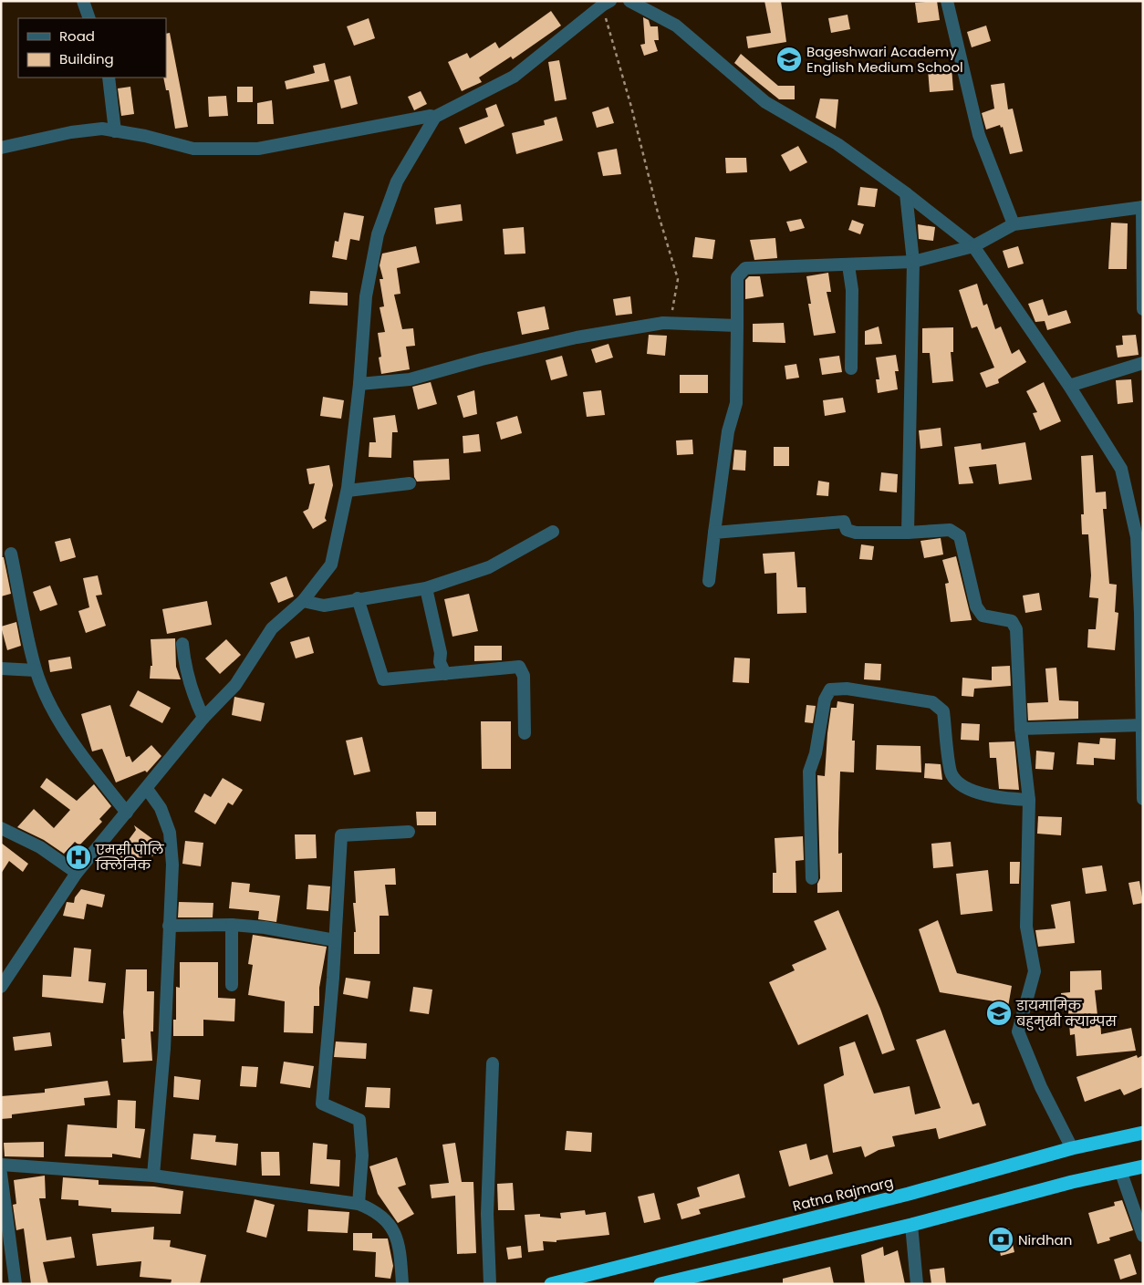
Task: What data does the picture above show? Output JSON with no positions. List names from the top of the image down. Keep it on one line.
{"streets":{"highway":["Ratna Rajmarg"]},"places":{"school or university":["Bageshwari Academy English Medium School","डायमामिक बहुमुखी क्याम्पस"],"hospital":["एमसी पोलि क्लिनिक"],"bank":["Nirdhan"]},"legend":["Road","Building"]}
